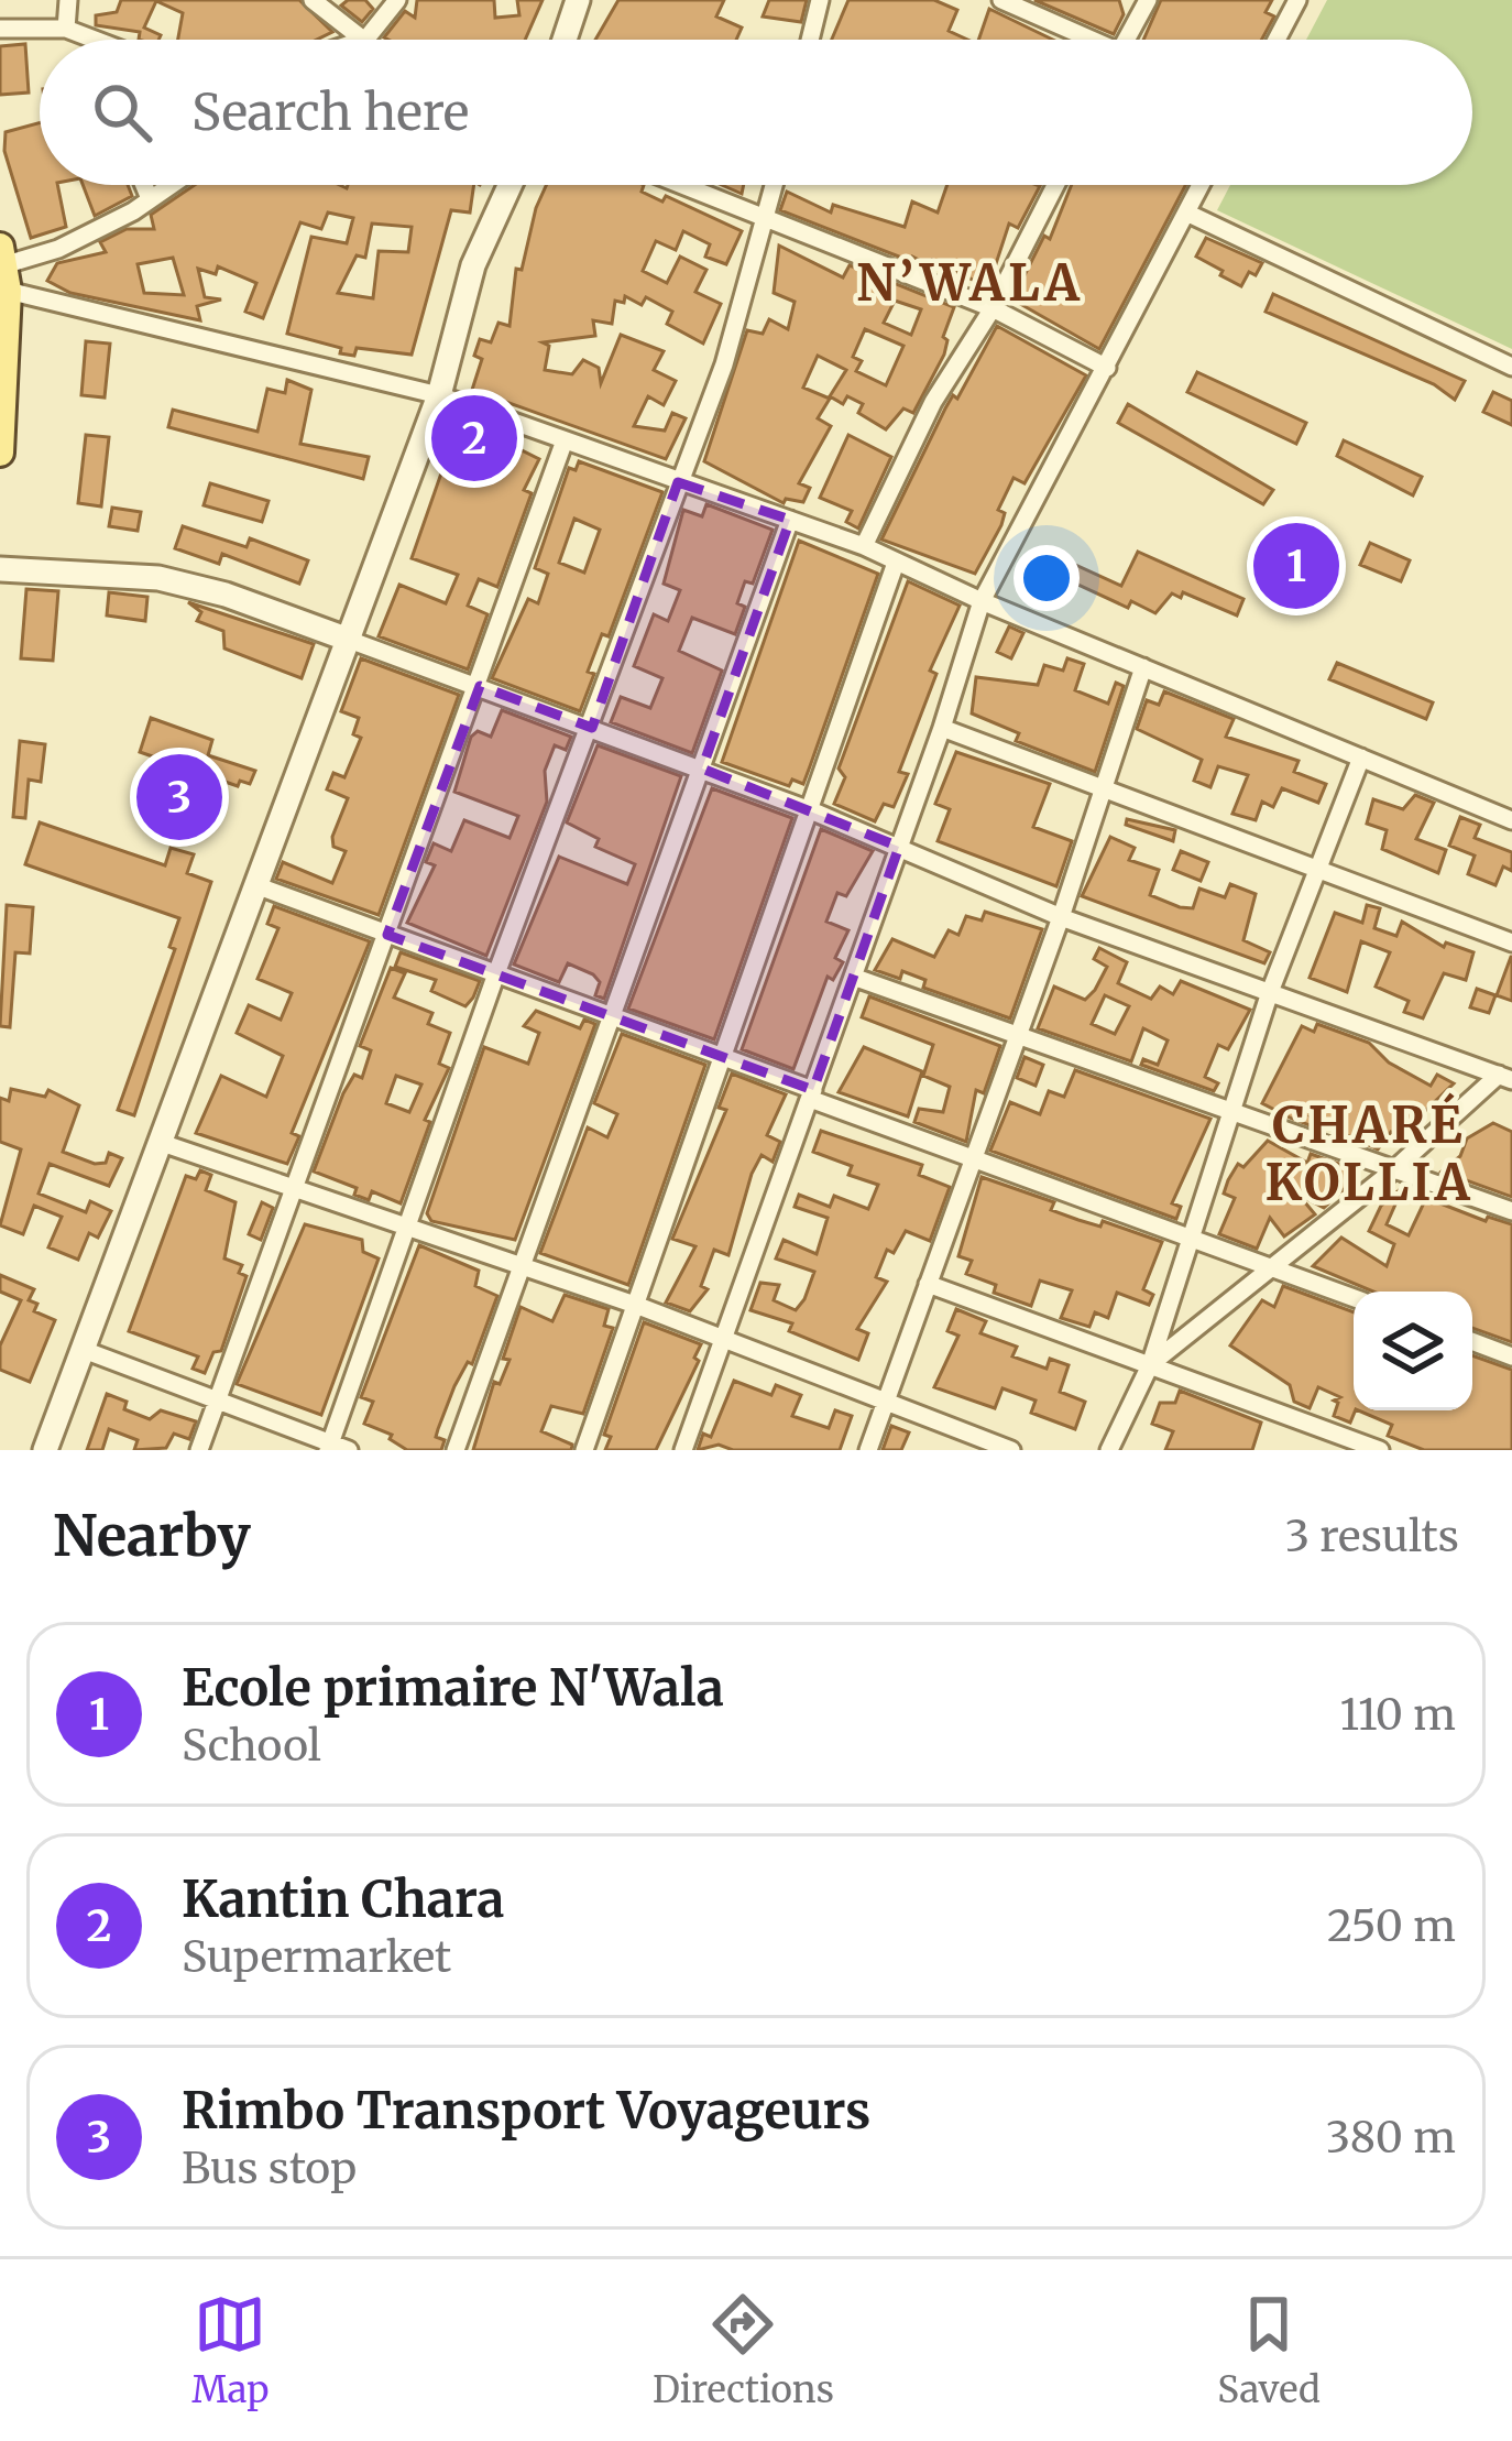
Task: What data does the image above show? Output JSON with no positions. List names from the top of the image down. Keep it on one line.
{"districts":["N’WALA","CHARÉ KOLLIA"],"page":{"search":"Search here","pins":["2","1","3"],"heading":["Nearby","3 results"],"list":[{"mark":"1","name":"Ecole primaire N'Wala","note":"School","value":"110 m"},{"mark":"2","name":"Kantin Chara","note":"Supermarket","value":"250 m"},{"mark":"3","name":"Rimbo Transport Voyageurs","note":"Bus stop","value":"380 m"}],"nav":["Map","Directions","Saved"]}}
